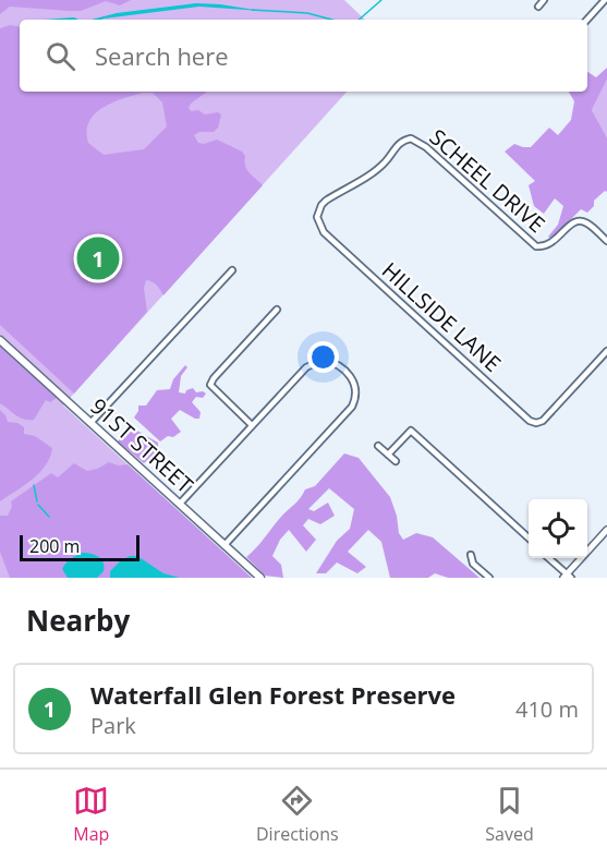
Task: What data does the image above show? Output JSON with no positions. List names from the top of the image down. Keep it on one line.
{"streets":{"main road":["91ST STREET"],"street":["SCHEEL DRIVE","HILLSIDE LANE"]},"crossings":[["SCHEEL DRIVE","HILLSIDE LANE"]],"scale_bar":"200 m","page":{"search":"Search here","pins":"1","scale":"200 m","heading":"Nearby","list":[{"mark":"1","name":"Waterfall Glen Forest Preserve","note":"Park","value":"410 m"}],"nav":["Map","Directions","Saved"]}}
